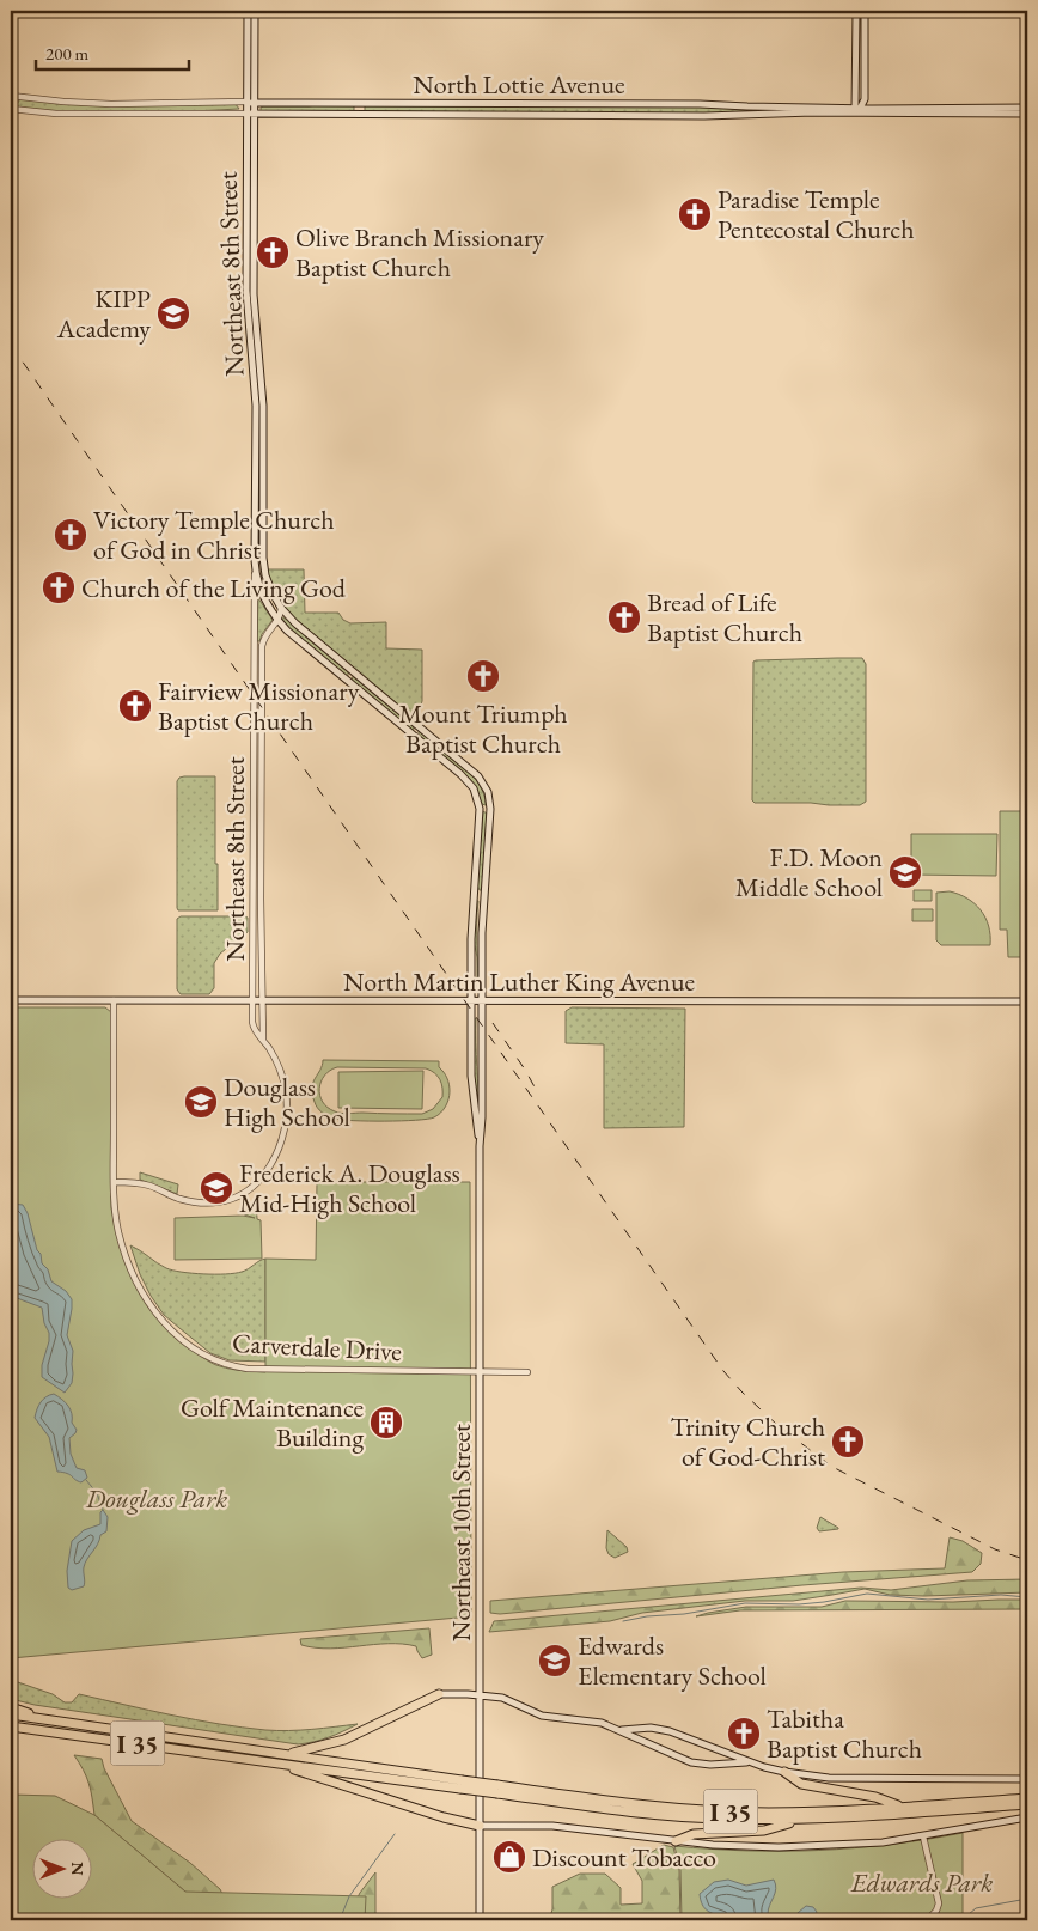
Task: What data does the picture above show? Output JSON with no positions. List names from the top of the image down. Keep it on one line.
{"streets":{"highway":["I 35"],"main road":["North Lottie Avenue","Northeast 8th Street","North Martin Luther King Avenue","Northeast 10th Street"],"street":["Carverdale Drive"]},"crossings":[["North Lottie Avenue","Northeast 8th Street"],["Northeast 8th Street","North Martin Luther King Avenue"],["Northeast 8th Street","Carverdale Drive"],["Northeast 8th Street","Northeast 10th Street"],["North Martin Luther King Avenue","Carverdale Drive"],["North Martin Luther King Avenue","Northeast 10th Street"],["Carverdale Drive","Northeast 10th Street"]],"parks":["Douglass Park","Edwards Park"],"places":{"church":["Paradise Temple Pentecostal Church","Olive Branch Missionary Baptist Church","Victory Temple Church of God in Christ","Church of the Living God","Bread of Life Baptist Church","Mount Triumph Baptist Church","Fairview Missionary Baptist Church","Trinity Church of God-Christ","Tabitha Baptist Church"],"school or university":["KIPP Academy","F.D. Moon Middle School","Douglass High School","Frederick A. Douglass Mid-High School","Edwards Elementary School"],"building":["Golf Maintenance Building"],"shop":["Discount Tobacco"]},"scale_bar":"200 m","north":"right"}
